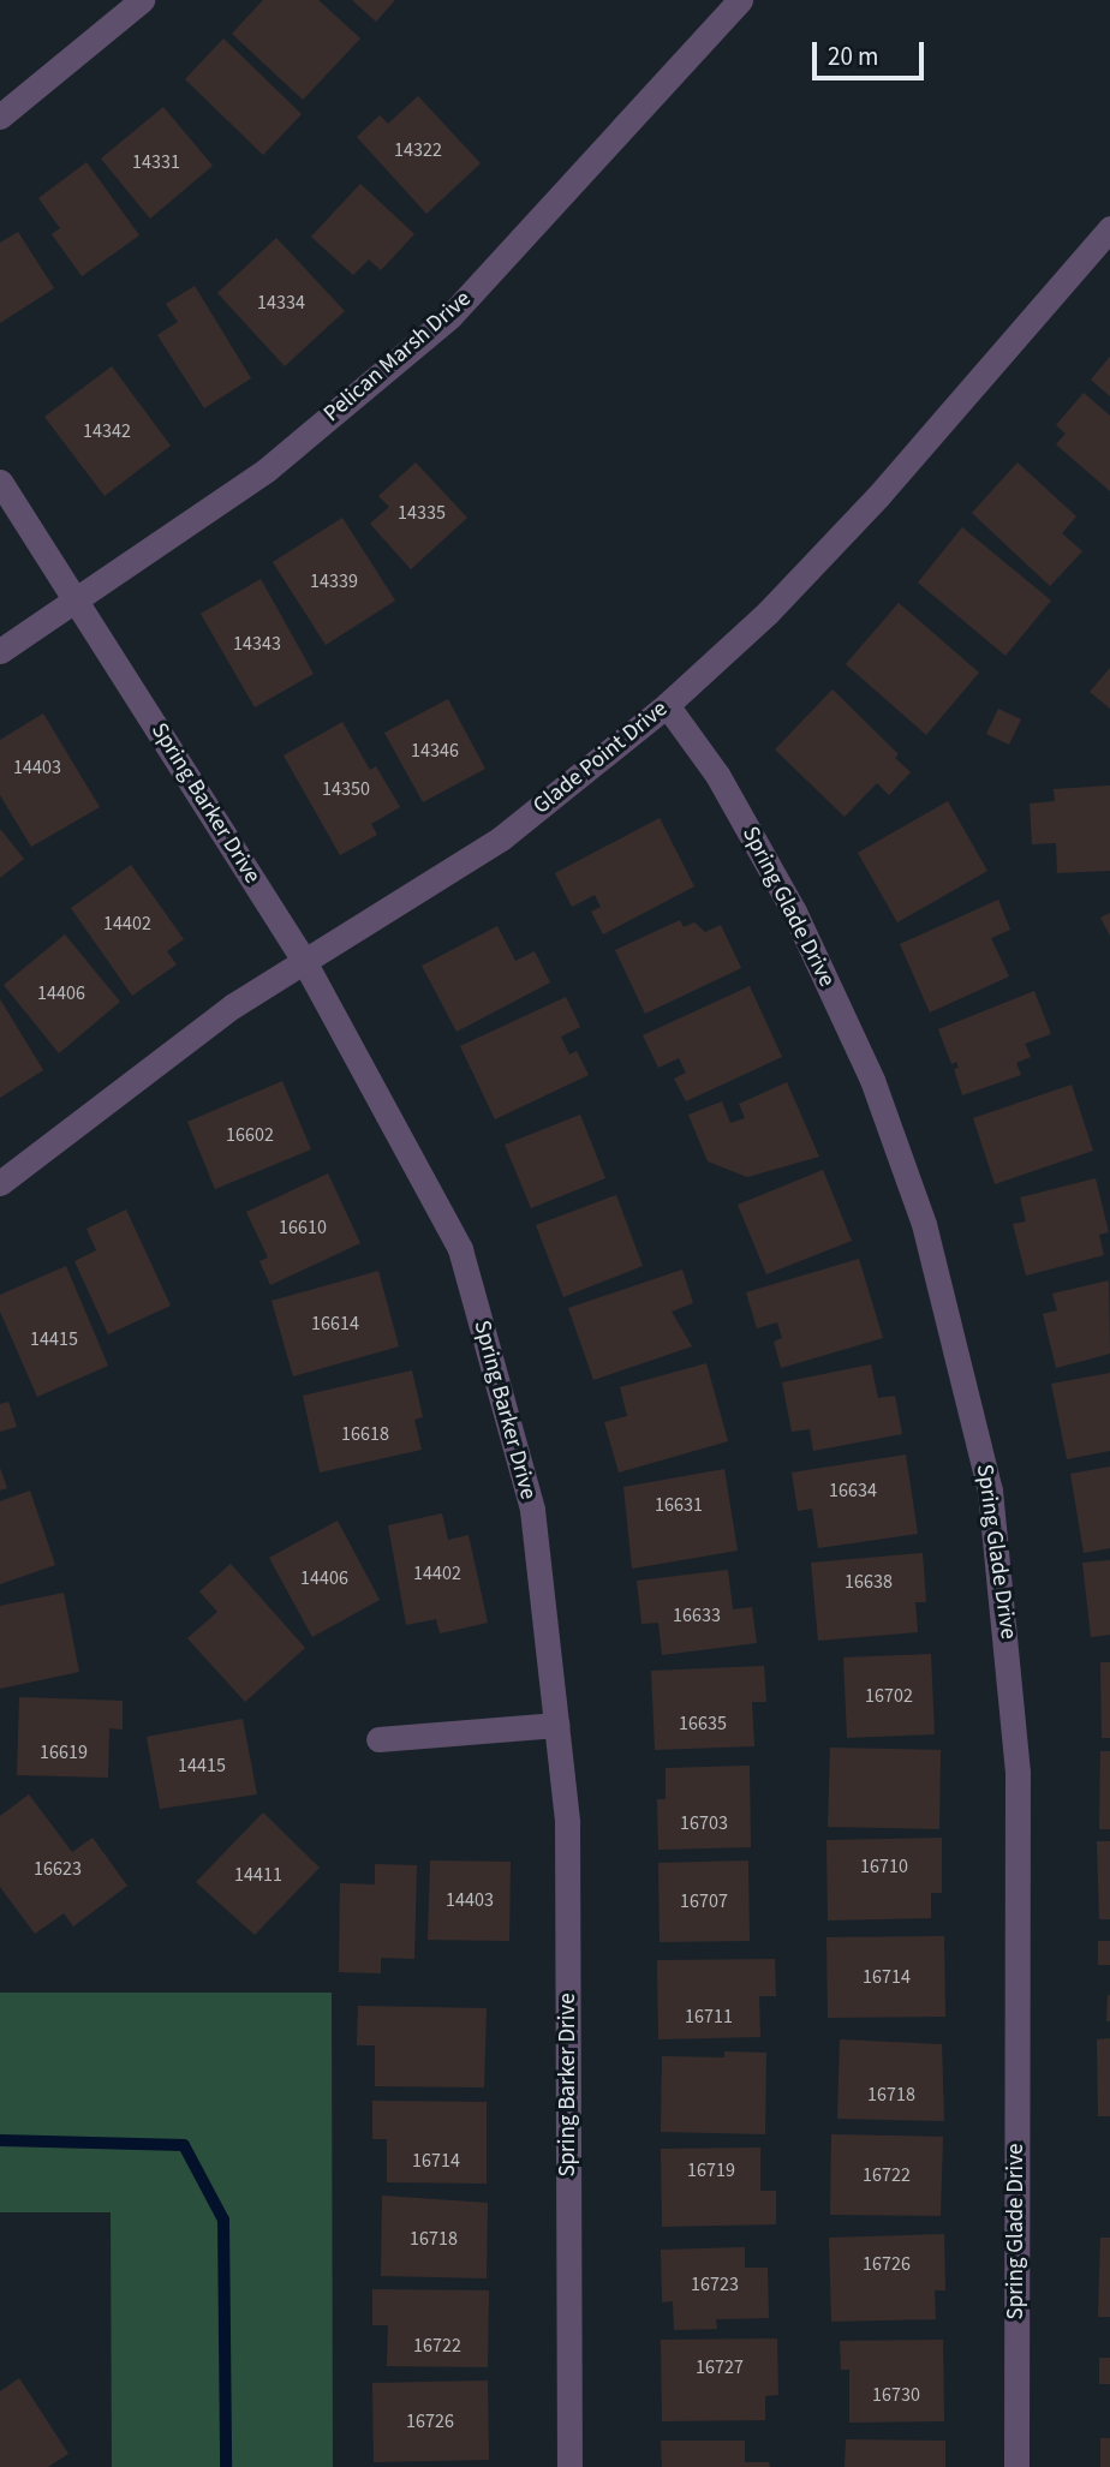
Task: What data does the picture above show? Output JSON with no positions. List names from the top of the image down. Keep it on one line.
{"streets":{"street":["Pelican Marsh Drive","Glade Point Drive","Spring Barker Drive","Spring Glade Drive"]},"crossings":[["Pelican Marsh Drive","Spring Barker Drive"],["Glade Point Drive","Spring Barker Drive"],["Glade Point Drive","Spring Glade Drive"]],"house_numbers":["14322","14331","14334","14342","14335","14339","14343","14346","14403","14350","14402","14406","16602","16610","16614","14415","16618","16634","16631","14402","14406","16638","16633","16702","16635","16619","14415","16703","16710","16623","14411","14403","16707","16714","16711","16718","16714","16719","16722","16718","16726","16723","16722","16727","16730","16726"],"scale_bar":"20 m"}
